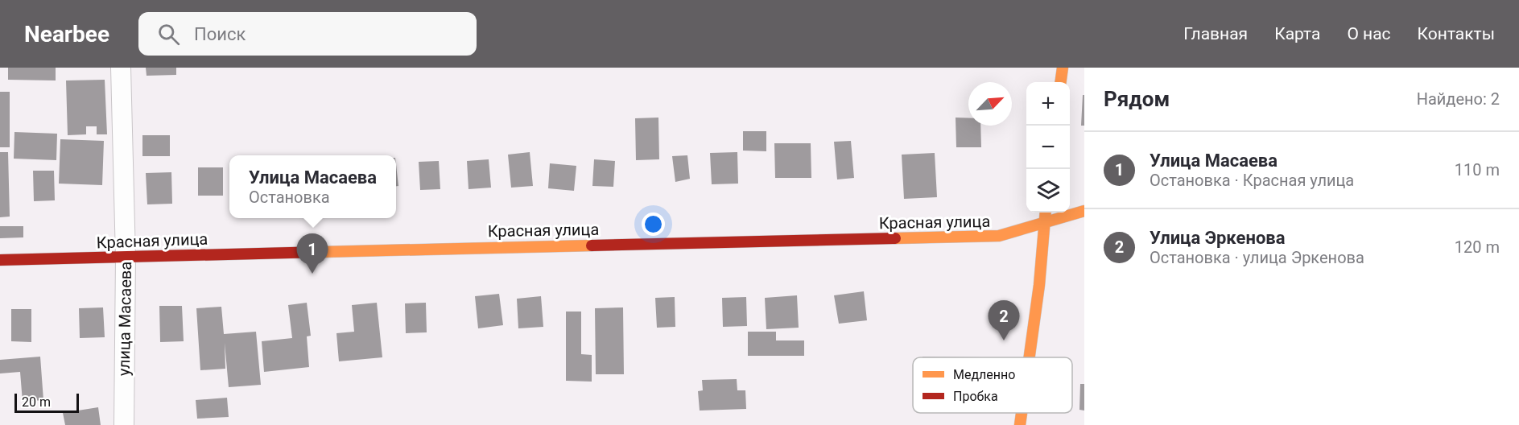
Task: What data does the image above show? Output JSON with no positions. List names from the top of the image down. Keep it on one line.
{"streets":{"street":["Красная улица","улица Масаева"]},"crossings":[["Красная улица","улица Масаева"]],"legend":["Медленно","Пробка"],"scale_bar":"20 m","north":"top right","page":{"header":"Nearbee","search":"Поиск","nav":["Главная","Карта","О нас","Контакты"],"heading":["Рядом","Найдено: 2"],"map_buttons":["+","−"],"list":[{"mark":"1","name":"Улица Масаева","note":"Остановка · Красная улица","value":"110 m"},{"mark":"2","name":"Улица Эркенова","note":"Остановка · улица Эркенова","value":"120 m"}],"popup":["Улица Масаева","Остановка"],"pins":["1","2"],"scale":"20 m"}}
